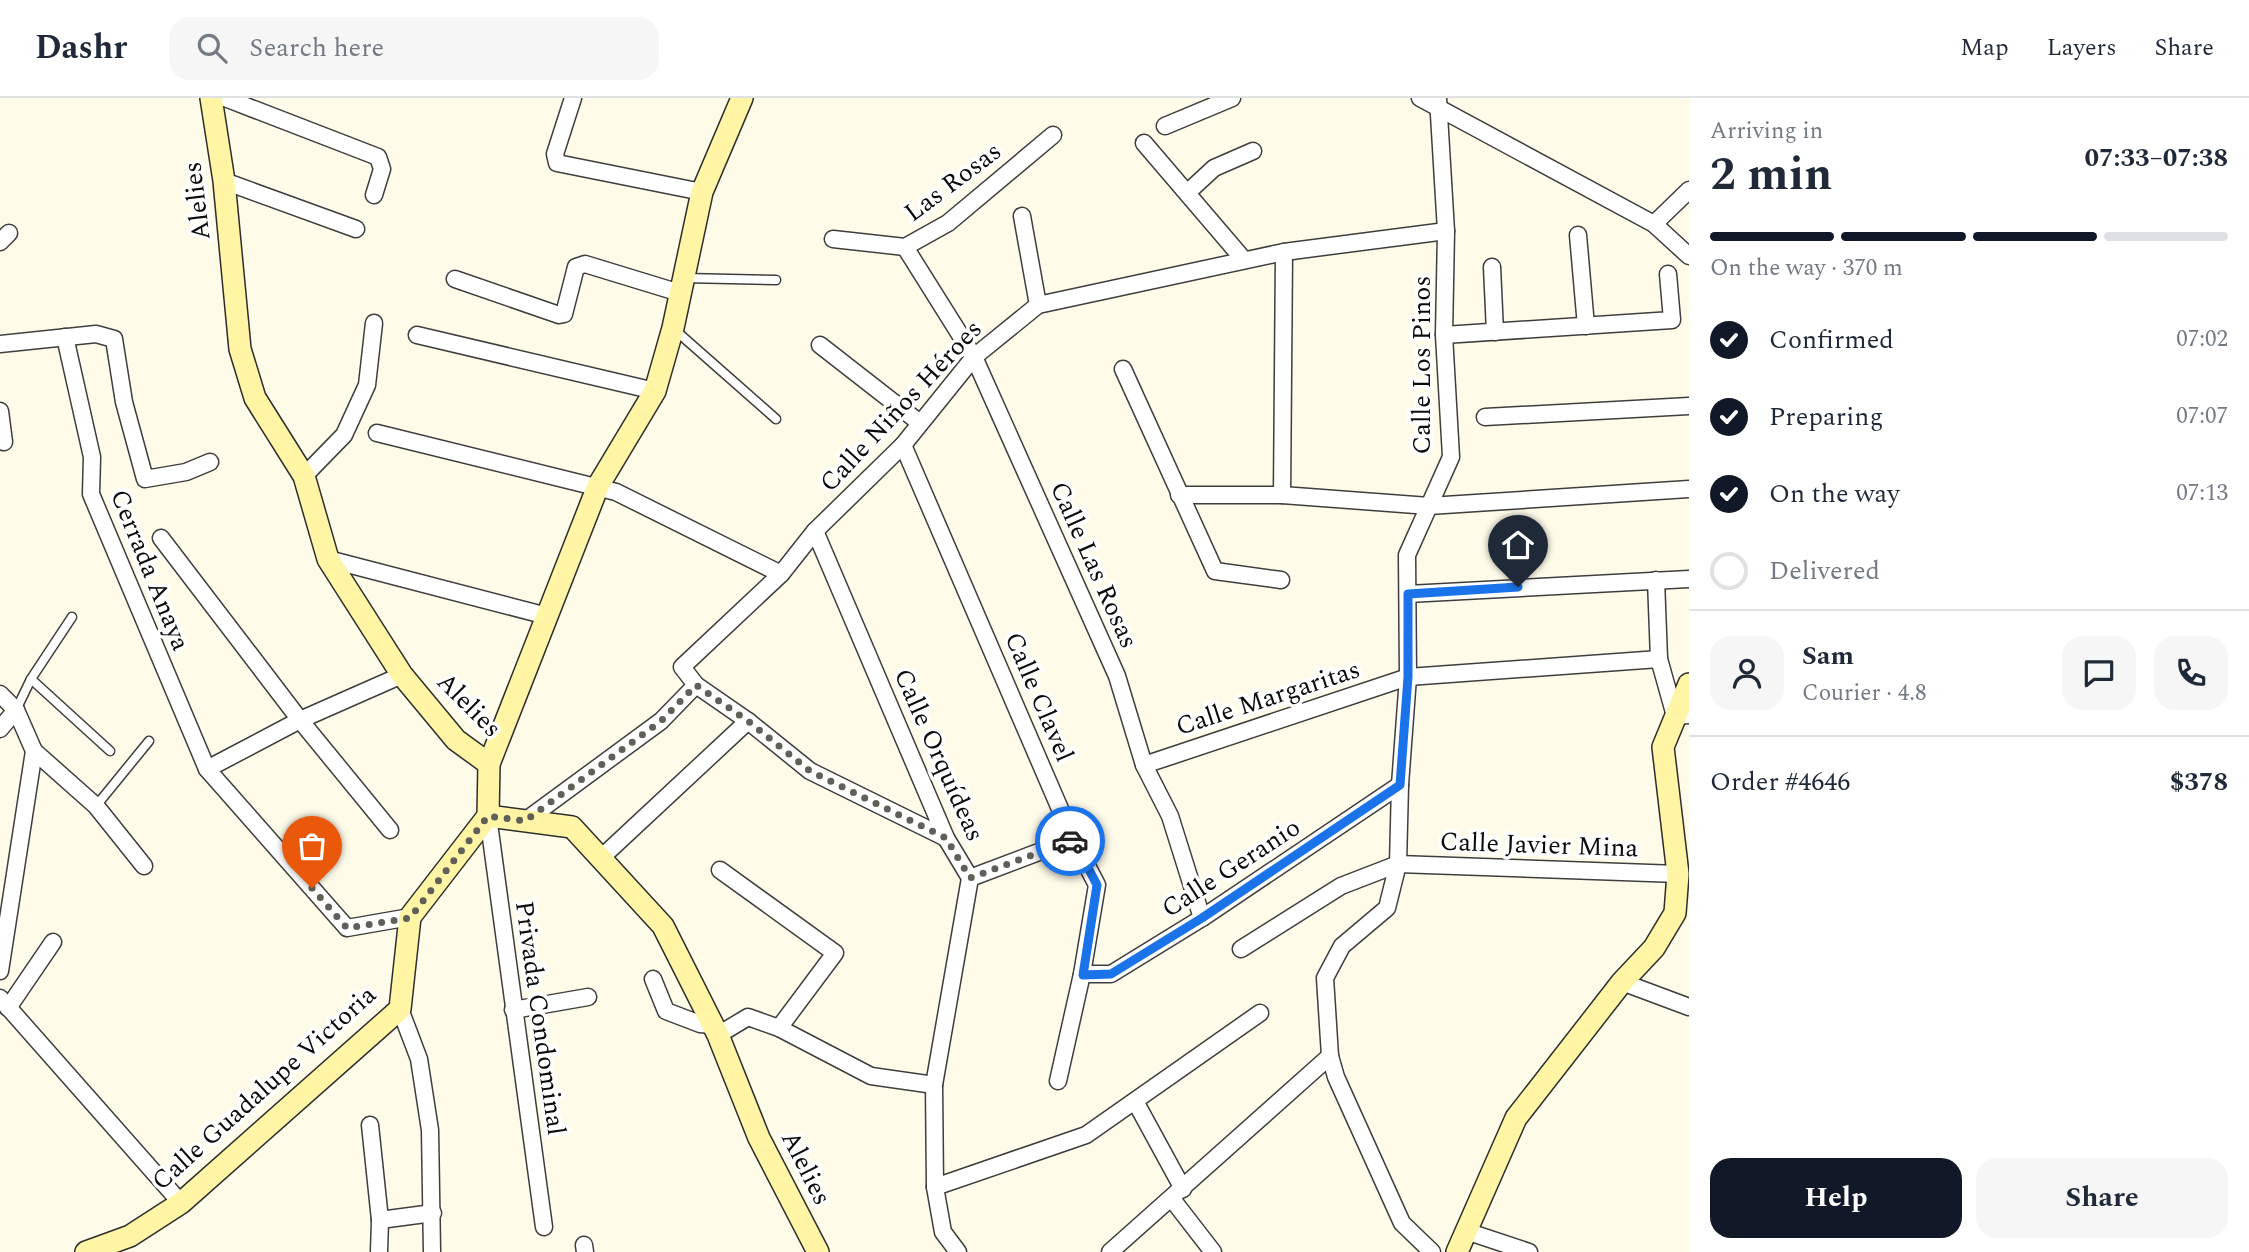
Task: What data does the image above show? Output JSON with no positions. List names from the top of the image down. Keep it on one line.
{"streets":{"street":["Las Rosas","Alelies","Calle Los Pinos","Calle Niños Héroes","Calle Las Rosas","Cerrada Anaya","Calle Clavel","Calle Margaritas","Calle Orquídeas","Calle Javier Mina","Calle Geranio","Privada Condominal","Calle Guadalupe Victoria"]},"crossings":[["Las Rosas","Calle Las Rosas"],["Alelies","Privada Condominal"],["Calle Los Pinos","Calle Niños Héroes"],["Calle Los Pinos","Calle Margaritas"],["Calle Los Pinos","Calle Javier Mina"],["Calle Los Pinos","Calle Geranio"],["Calle Niños Héroes","Calle Las Rosas"],["Calle Niños Héroes","Calle Clavel"],["Calle Niños Héroes","Calle Orquídeas"],["Calle Las Rosas","Calle Margaritas"],["Calle Las Rosas","Calle Geranio"],["Calle Clavel","Calle Geranio"]],"page":{"header":"Dashr","search":"Search here","nav":["Map","Layers","Share"],"heading":["2 min","Arriving in","07:33–07:38"],"panel":["Sam","Courier · 4.8","Order #4646","$378"],"bar":"On the way · 370 m","list":[["Confirmed","07:02"],["Preparing","07:07"],["On the way","07:13"],"Delivered"],"buttons":["Help","Share"]}}
